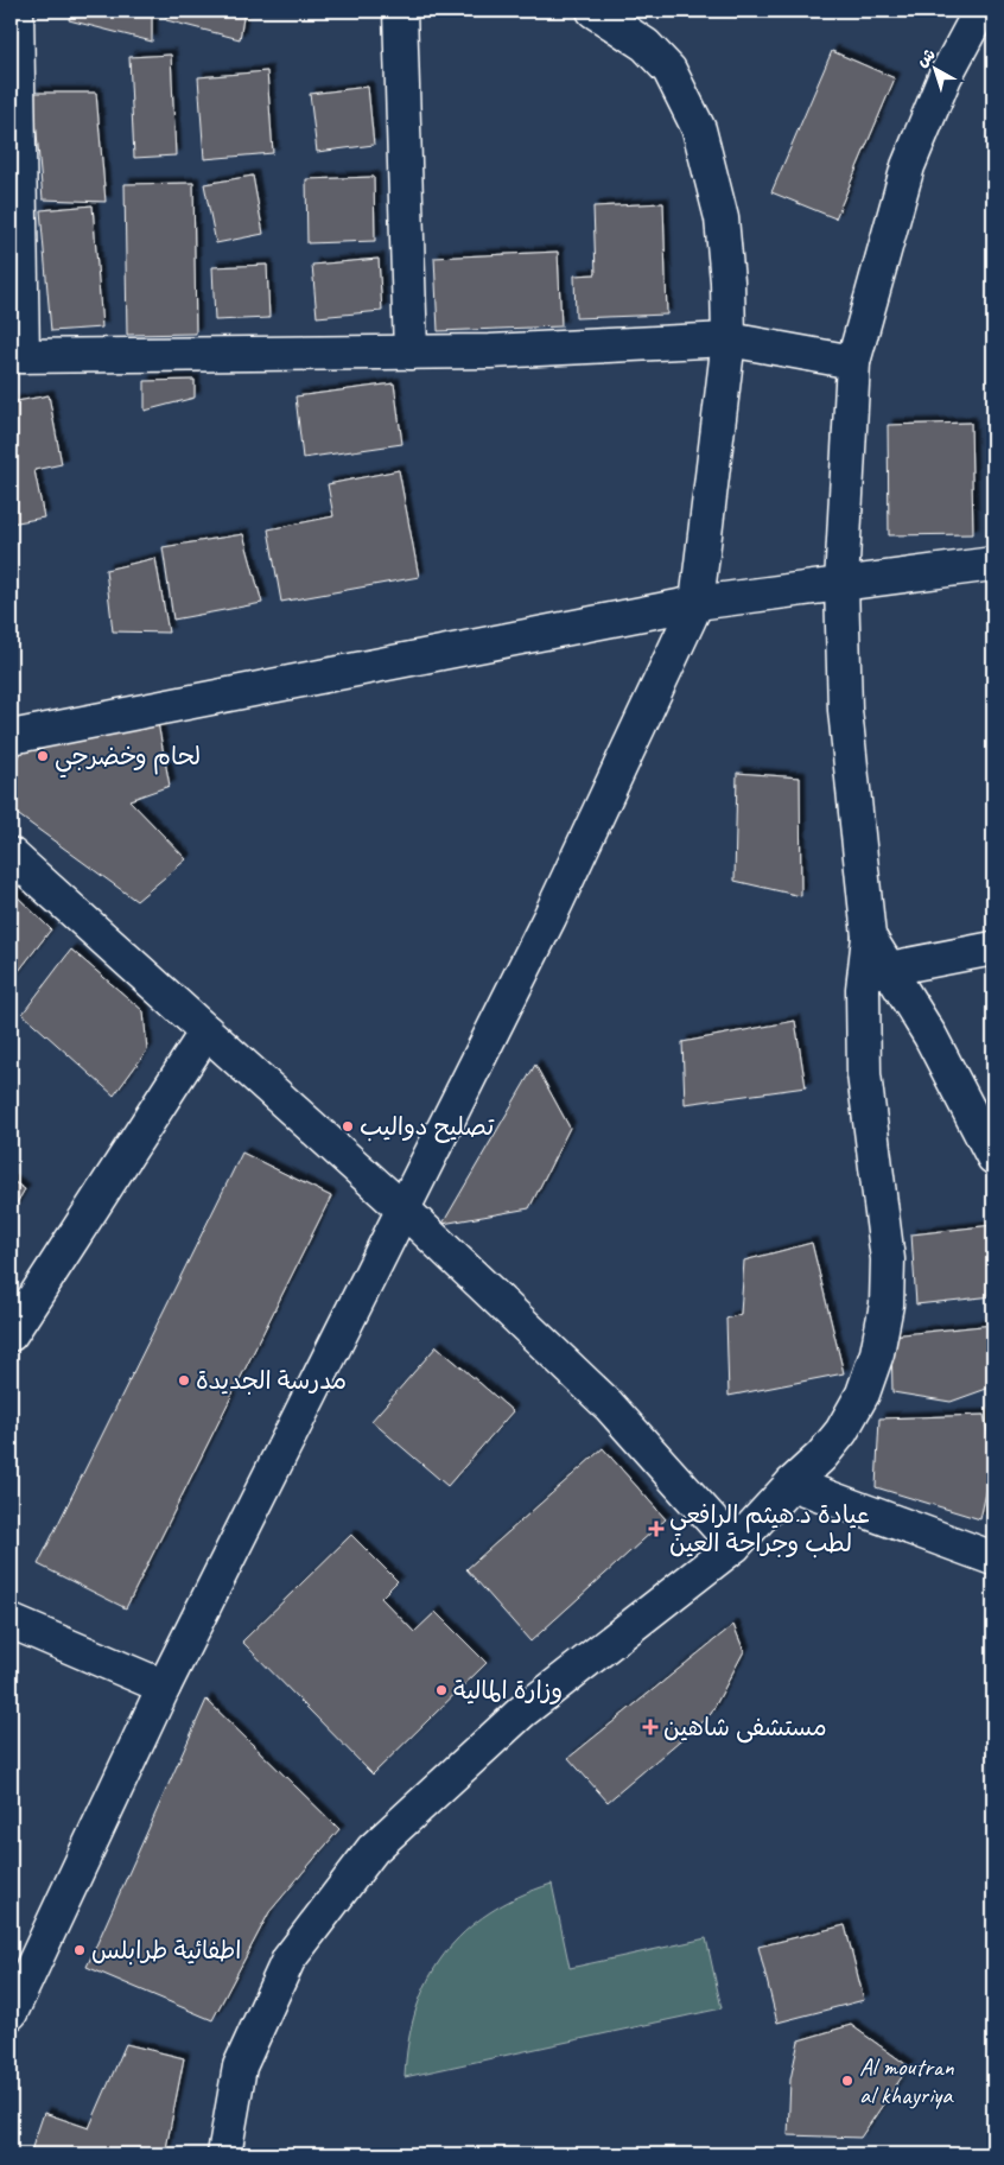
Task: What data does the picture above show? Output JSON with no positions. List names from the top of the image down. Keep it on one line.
{"places":{"other":["لحام وخضرجي","تصليح دواليب","مدرسة الجديدة","وزارة المالية","اطفائية طرابلس","Al moutran al khayriya"],"health":["عيادة د.هيثم الرافعي لطب وجراحة العين","مستشفى شاهين"]},"north":"top left"}
